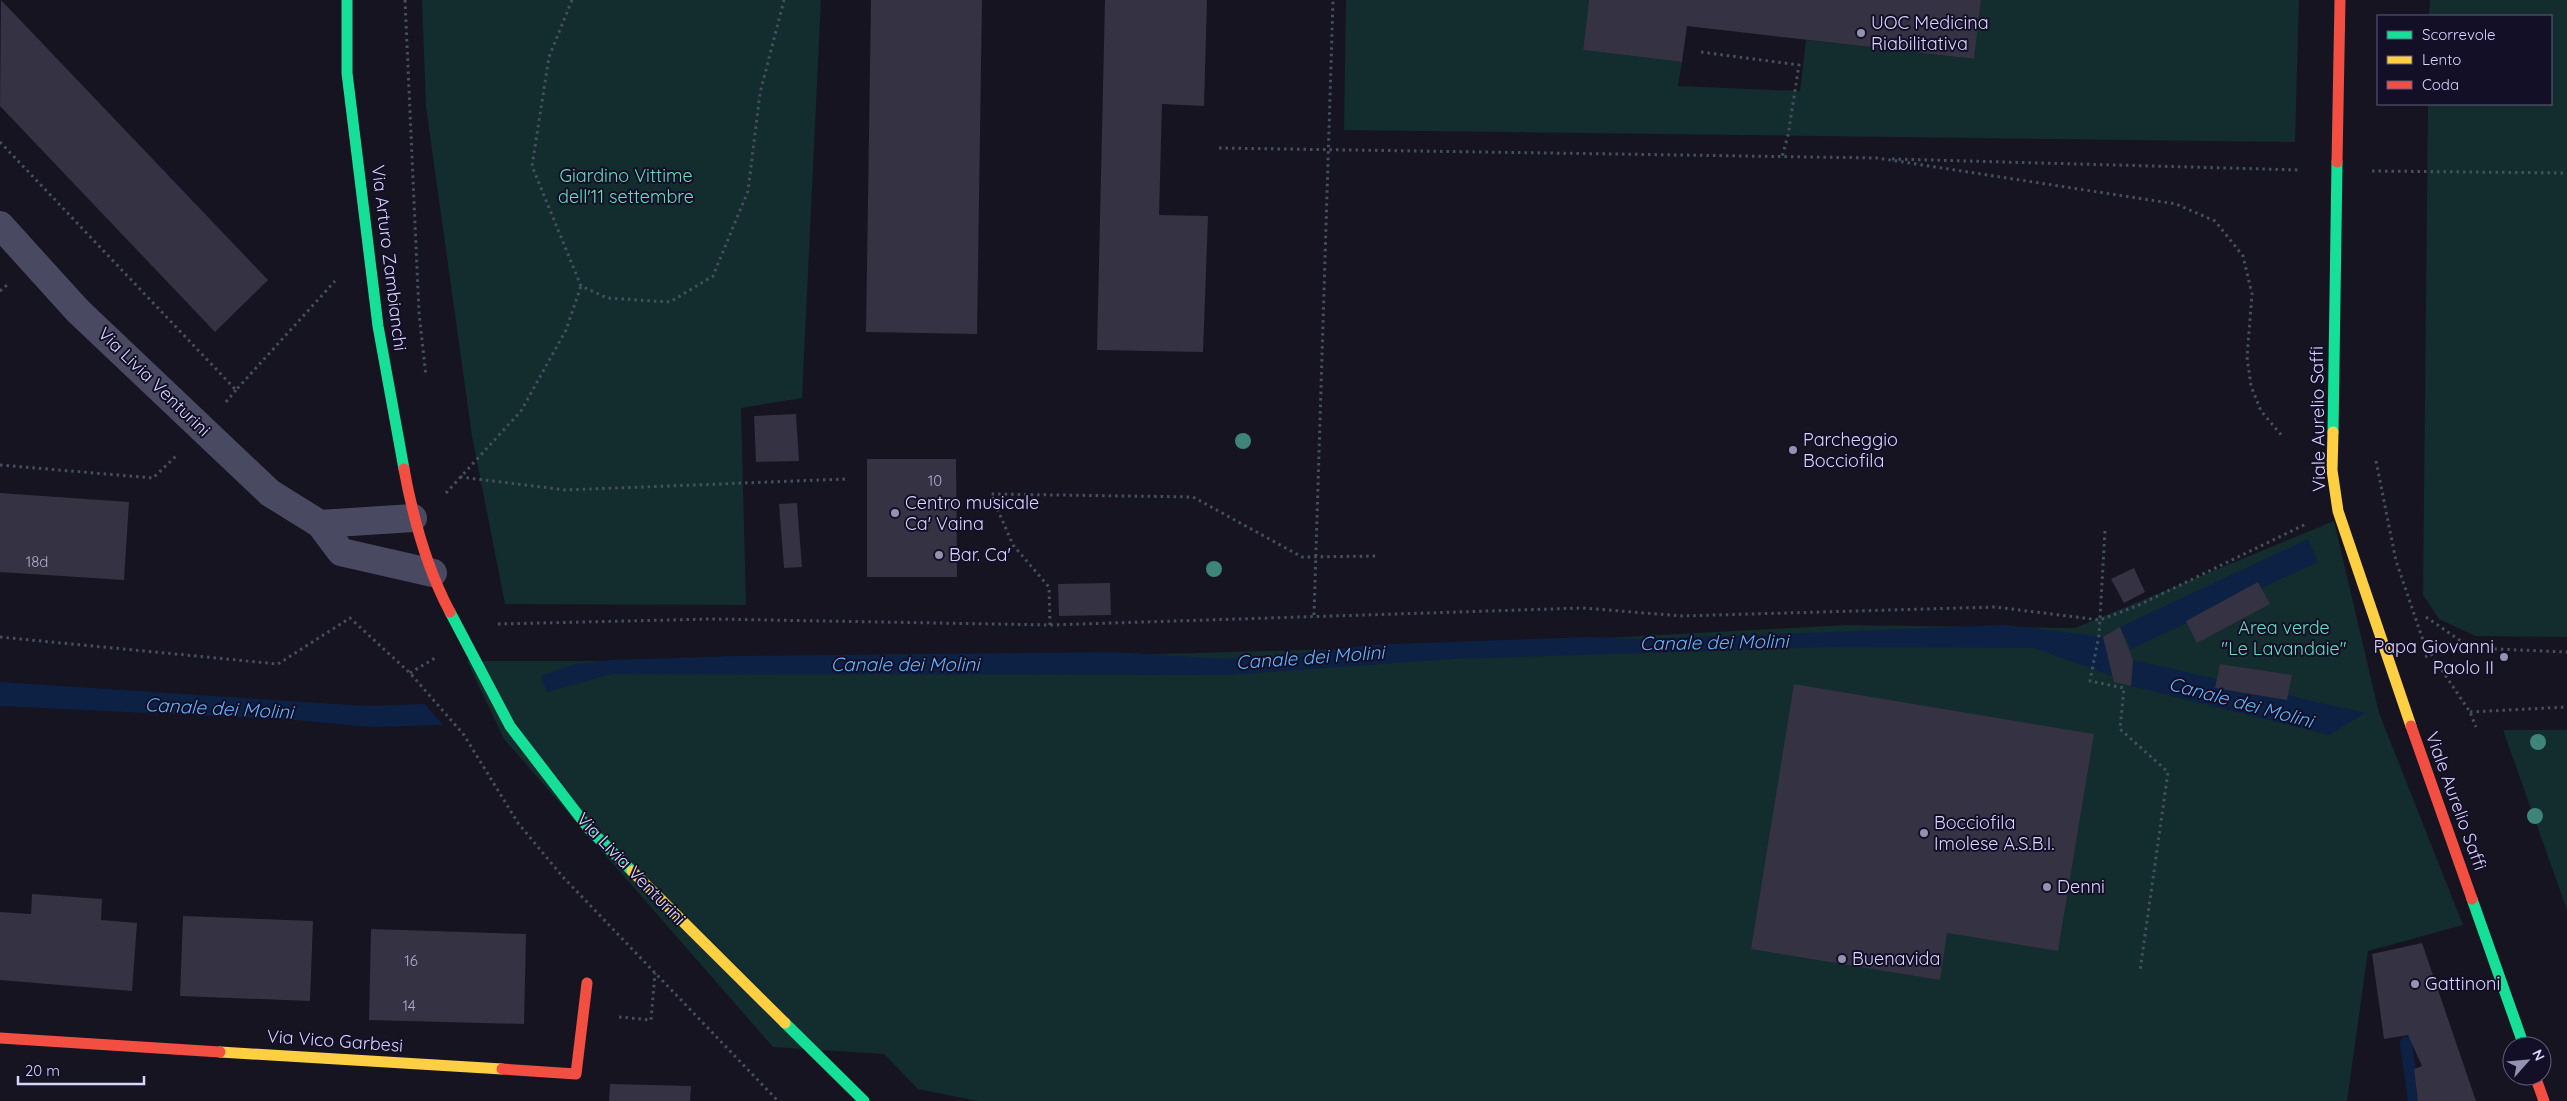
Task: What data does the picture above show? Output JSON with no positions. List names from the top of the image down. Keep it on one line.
{"streets":{"street":["Via Arturo Zambianchi","Via Livia Venturini","Viale Aurelio Saffi","Via Vico Garbesi"]},"crossings":[["Via Arturo Zambianchi","Via Livia Venturini"]],"water":["Canale dei Molini"],"parks":["Giardino Vittime dell'11 settembre","Area verde \"Le Lavandaie\""],"places":["UOC Medicina Riabilitativa","Parcheggio Bocciofila","Centro musicale Ca' Vaina","Bar. Ca'","Papa Giovanni Paolo II","Bocciofila Imolese A.S.B.I.","Denni","Buenavida","Gattinoni"],"house_numbers":["10","18d","16","14"],"legend":["Scorrevole","Lento","Coda"],"scale_bar":"20 m","north":"top right"}
